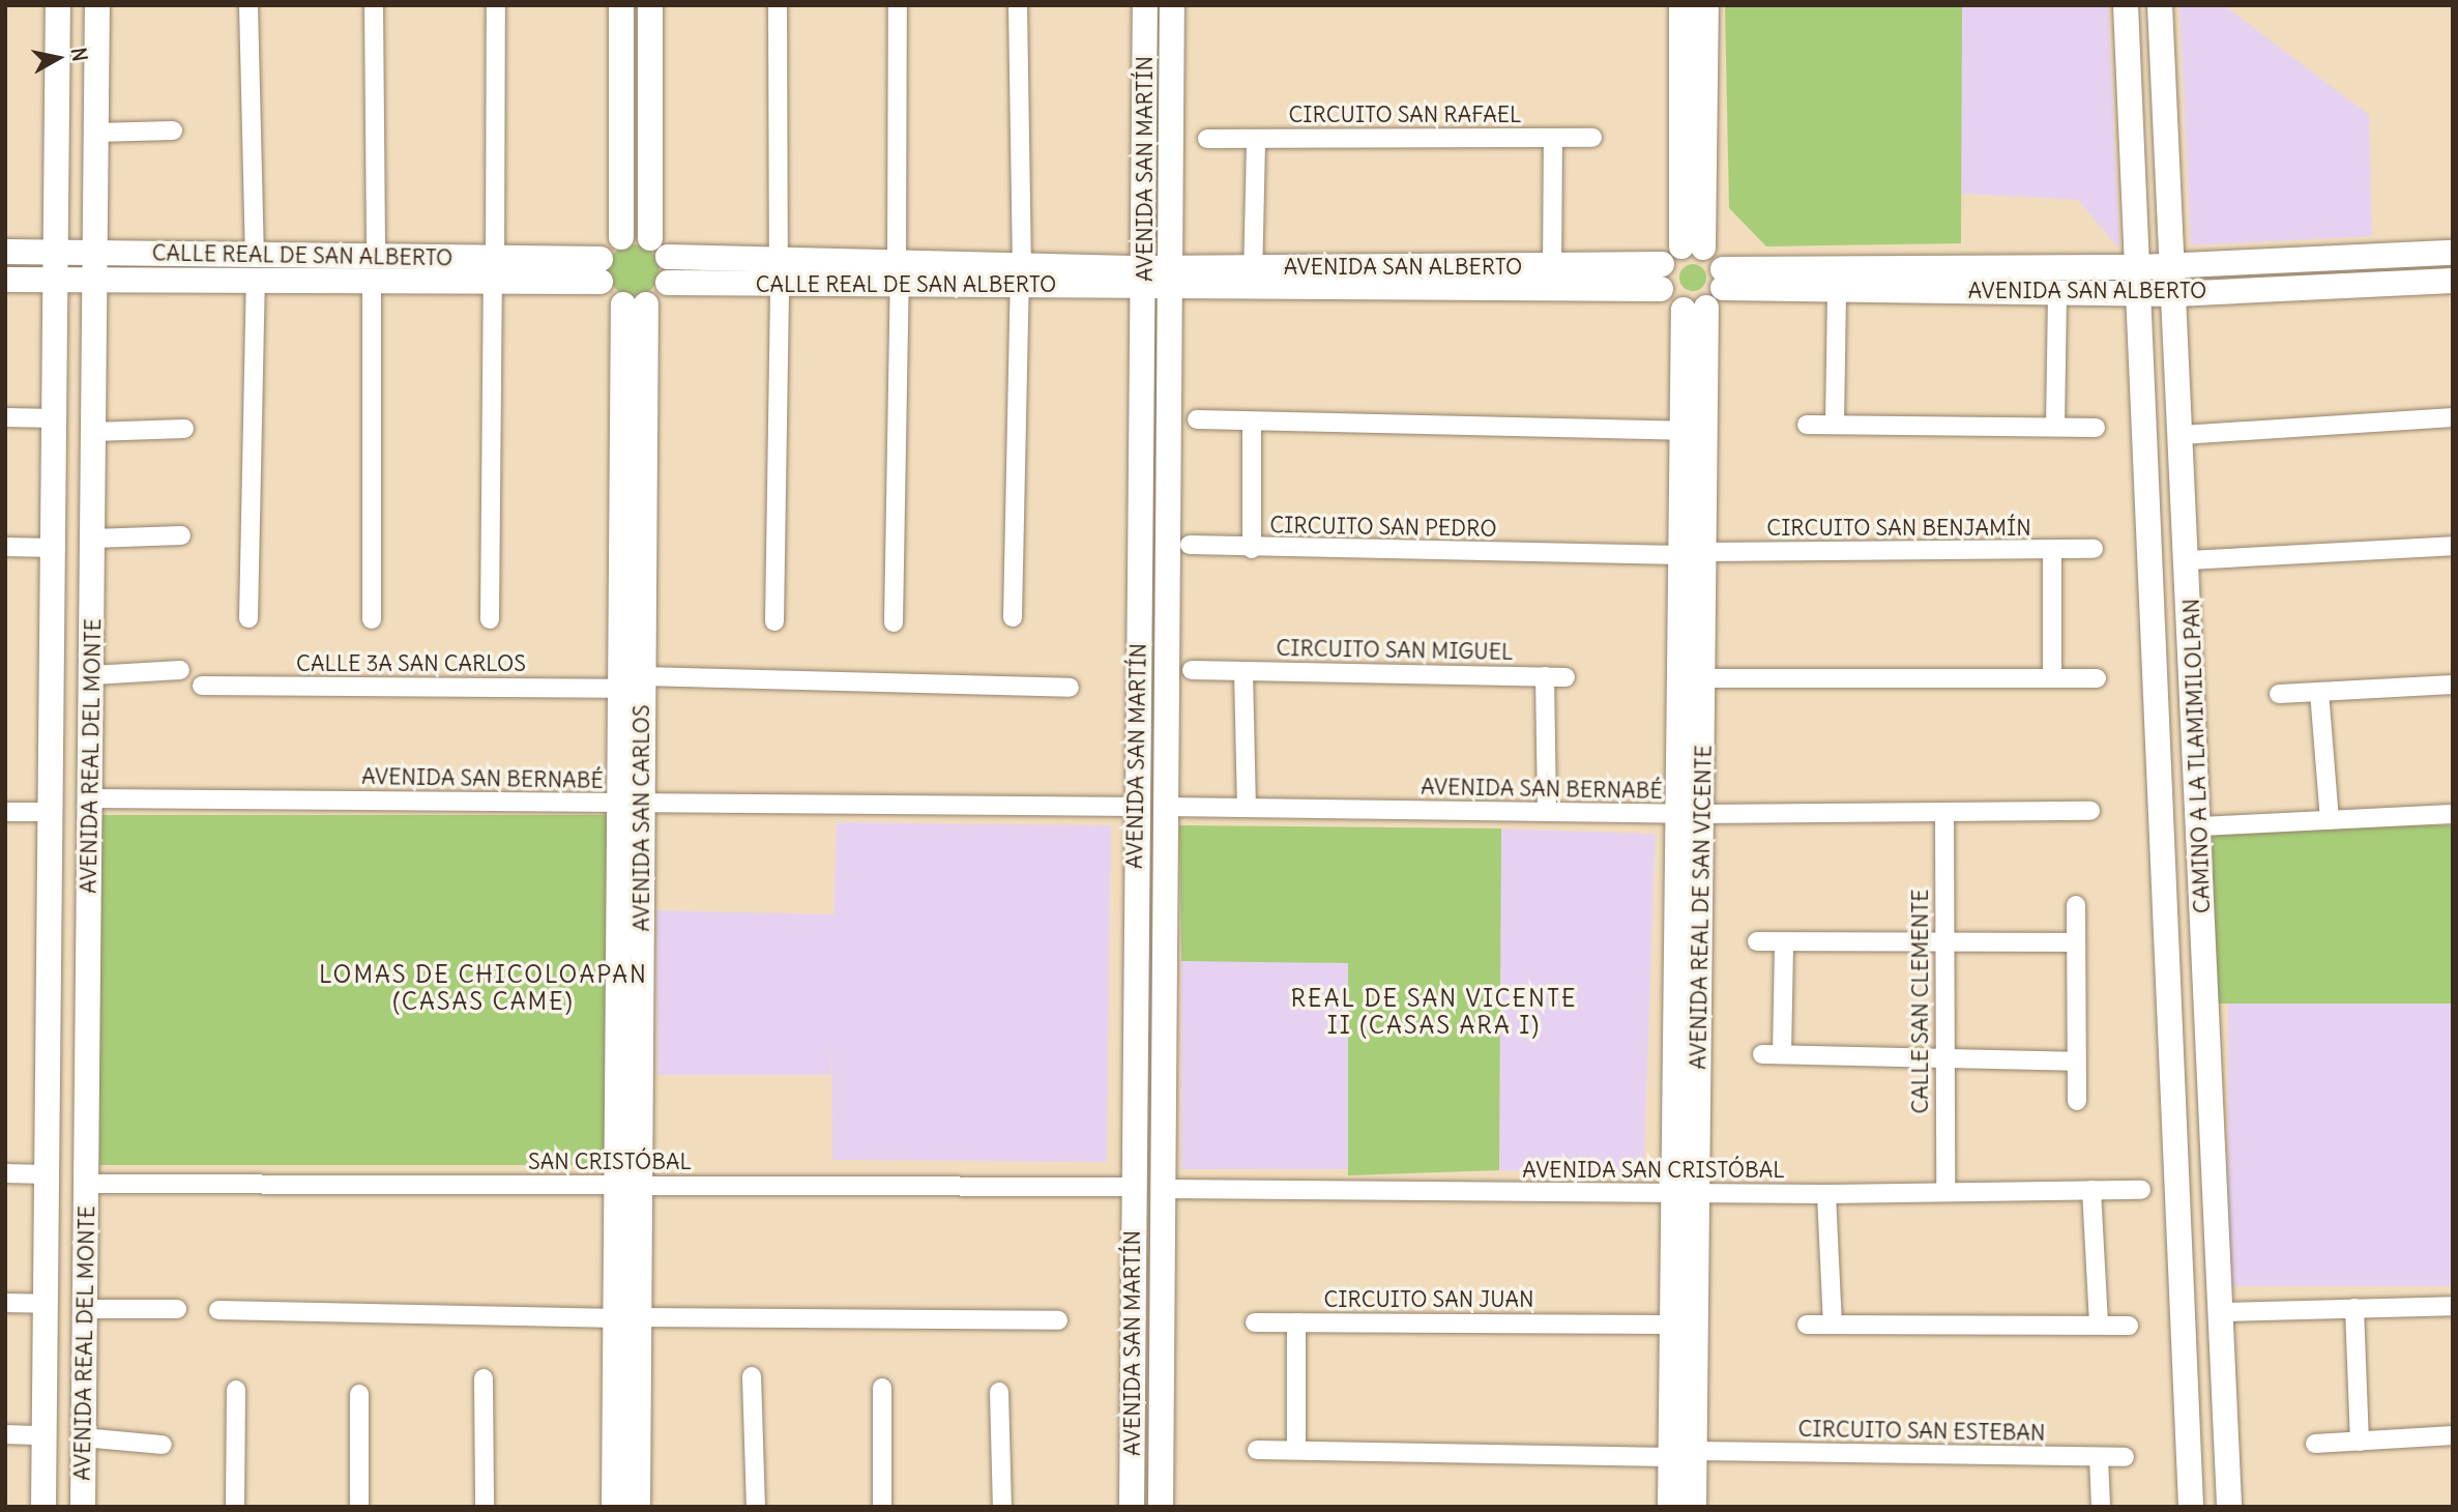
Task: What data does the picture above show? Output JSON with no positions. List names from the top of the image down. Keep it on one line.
{"streets":{"street":["CIRCUITO SAN RAFAEL","AVENIDA SAN MARTÍN","CALLE REAL DE SAN ALBERTO","AVENIDA SAN ALBERTO","CIRCUITO SAN PEDRO","CIRCUITO SAN BENJAMÍN","CIRCUITO SAN MIGUEL","CALLE 3A SAN CARLOS","AVENIDA REAL DEL MONTE","CAMINO A LA TLAMIMILOLPAN","AVENIDA SAN BERNABÉ","AVENIDA SAN CARLOS","AVENIDA REAL DE SAN VICENTE","CALLE SAN CLEMENTE","SAN CRISTÓBAL","AVENIDA SAN CRISTÓBAL","CIRCUITO SAN JUAN","CIRCUITO SAN ESTEBAN"]},"crossings":[["AVENIDA SAN MARTÍN","CALLE REAL DE SAN ALBERTO"],["AVENIDA SAN MARTÍN","AVENIDA SAN ALBERTO"],["AVENIDA SAN MARTÍN","AVENIDA SAN BERNABÉ"],["AVENIDA SAN MARTÍN","SAN CRISTÓBAL"],["AVENIDA SAN MARTÍN","AVENIDA SAN CRISTÓBAL"],["CALLE REAL DE SAN ALBERTO","AVENIDA SAN ALBERTO"],["CALLE REAL DE SAN ALBERTO","AVENIDA REAL DEL MONTE"],["AVENIDA SAN ALBERTO","CAMINO A LA TLAMIMILOLPAN"],["AVENIDA SAN ALBERTO","AVENIDA REAL DE SAN VICENTE"],["CIRCUITO SAN PEDRO","CIRCUITO SAN BENJAMÍN"],["CIRCUITO SAN PEDRO","AVENIDA REAL DE SAN VICENTE"],["CIRCUITO SAN BENJAMÍN","AVENIDA REAL DE SAN VICENTE"],["CALLE 3A SAN CARLOS","AVENIDA SAN CARLOS"],["AVENIDA REAL DEL MONTE","AVENIDA SAN BERNABÉ"],["AVENIDA REAL DEL MONTE","SAN CRISTÓBAL"],["AVENIDA SAN BERNABÉ","AVENIDA SAN CARLOS"],["AVENIDA SAN BERNABÉ","AVENIDA REAL DE SAN VICENTE"],["AVENIDA SAN BERNABÉ","CALLE SAN CLEMENTE"],["AVENIDA SAN CARLOS","SAN CRISTÓBAL"],["AVENIDA REAL DE SAN VICENTE","AVENIDA SAN CRISTÓBAL"],["AVENIDA REAL DE SAN VICENTE","CIRCUITO SAN JUAN"],["AVENIDA REAL DE SAN VICENTE","CIRCUITO SAN ESTEBAN"],["CALLE SAN CLEMENTE","AVENIDA SAN CRISTÓBAL"]],"districts":["LOMAS DE CHICOLOAPAN (CASAS CAME)","REAL DE SAN VICENTE II (CASAS ARA I)"],"north":"right"}
